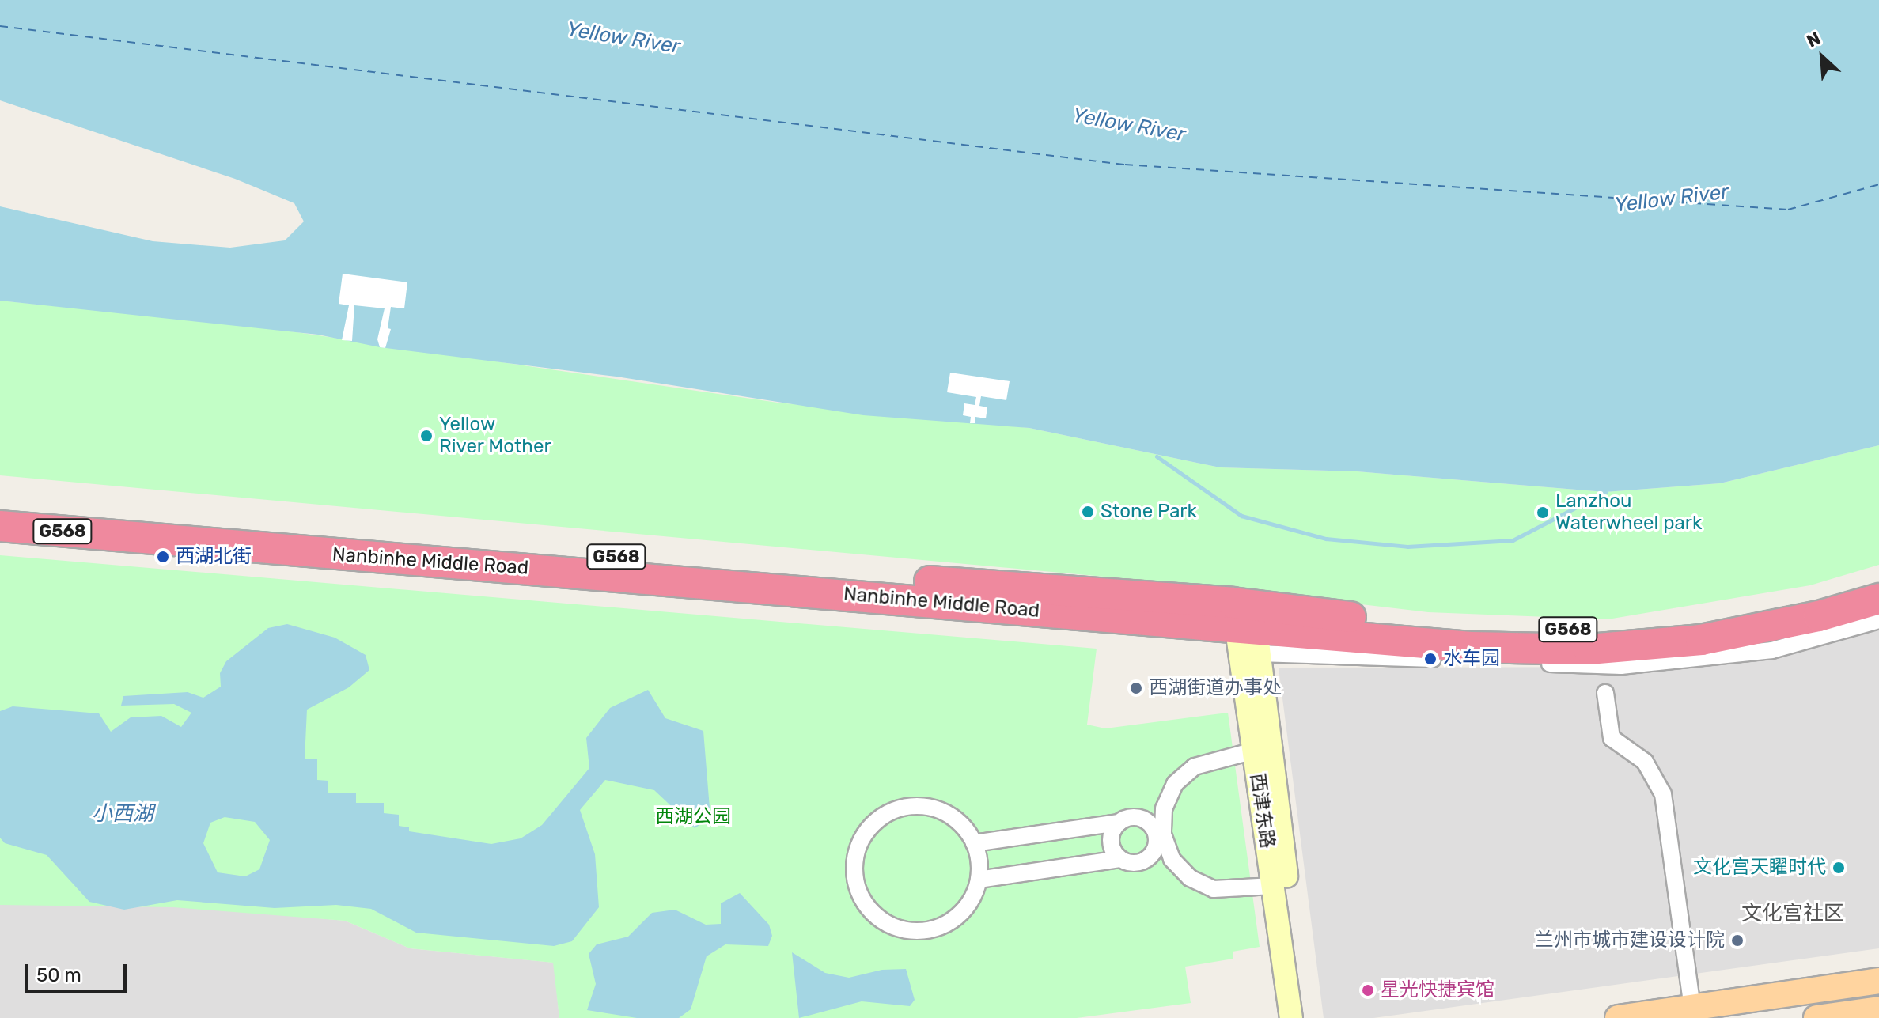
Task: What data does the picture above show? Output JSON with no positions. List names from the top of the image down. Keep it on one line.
{"streets":{"highway":["G568","Nanbinhe Middle Road"],"main road":["西津东路"]},"crossings":[["Nanbinhe Middle Road","西津东路"]],"districts":["文化宫社区"],"water":["Yellow River","小西湖"],"parks":["西湖公园"],"places":["Yellow River Mother","Stone Park","Lanzhou Waterwheel park","西湖北街","水车园","西湖街道办事处","文化宫天矅时代","兰州市城市建设设计院","星光快捷宾馆"],"scale_bar":"50 m","north":"top left"}
